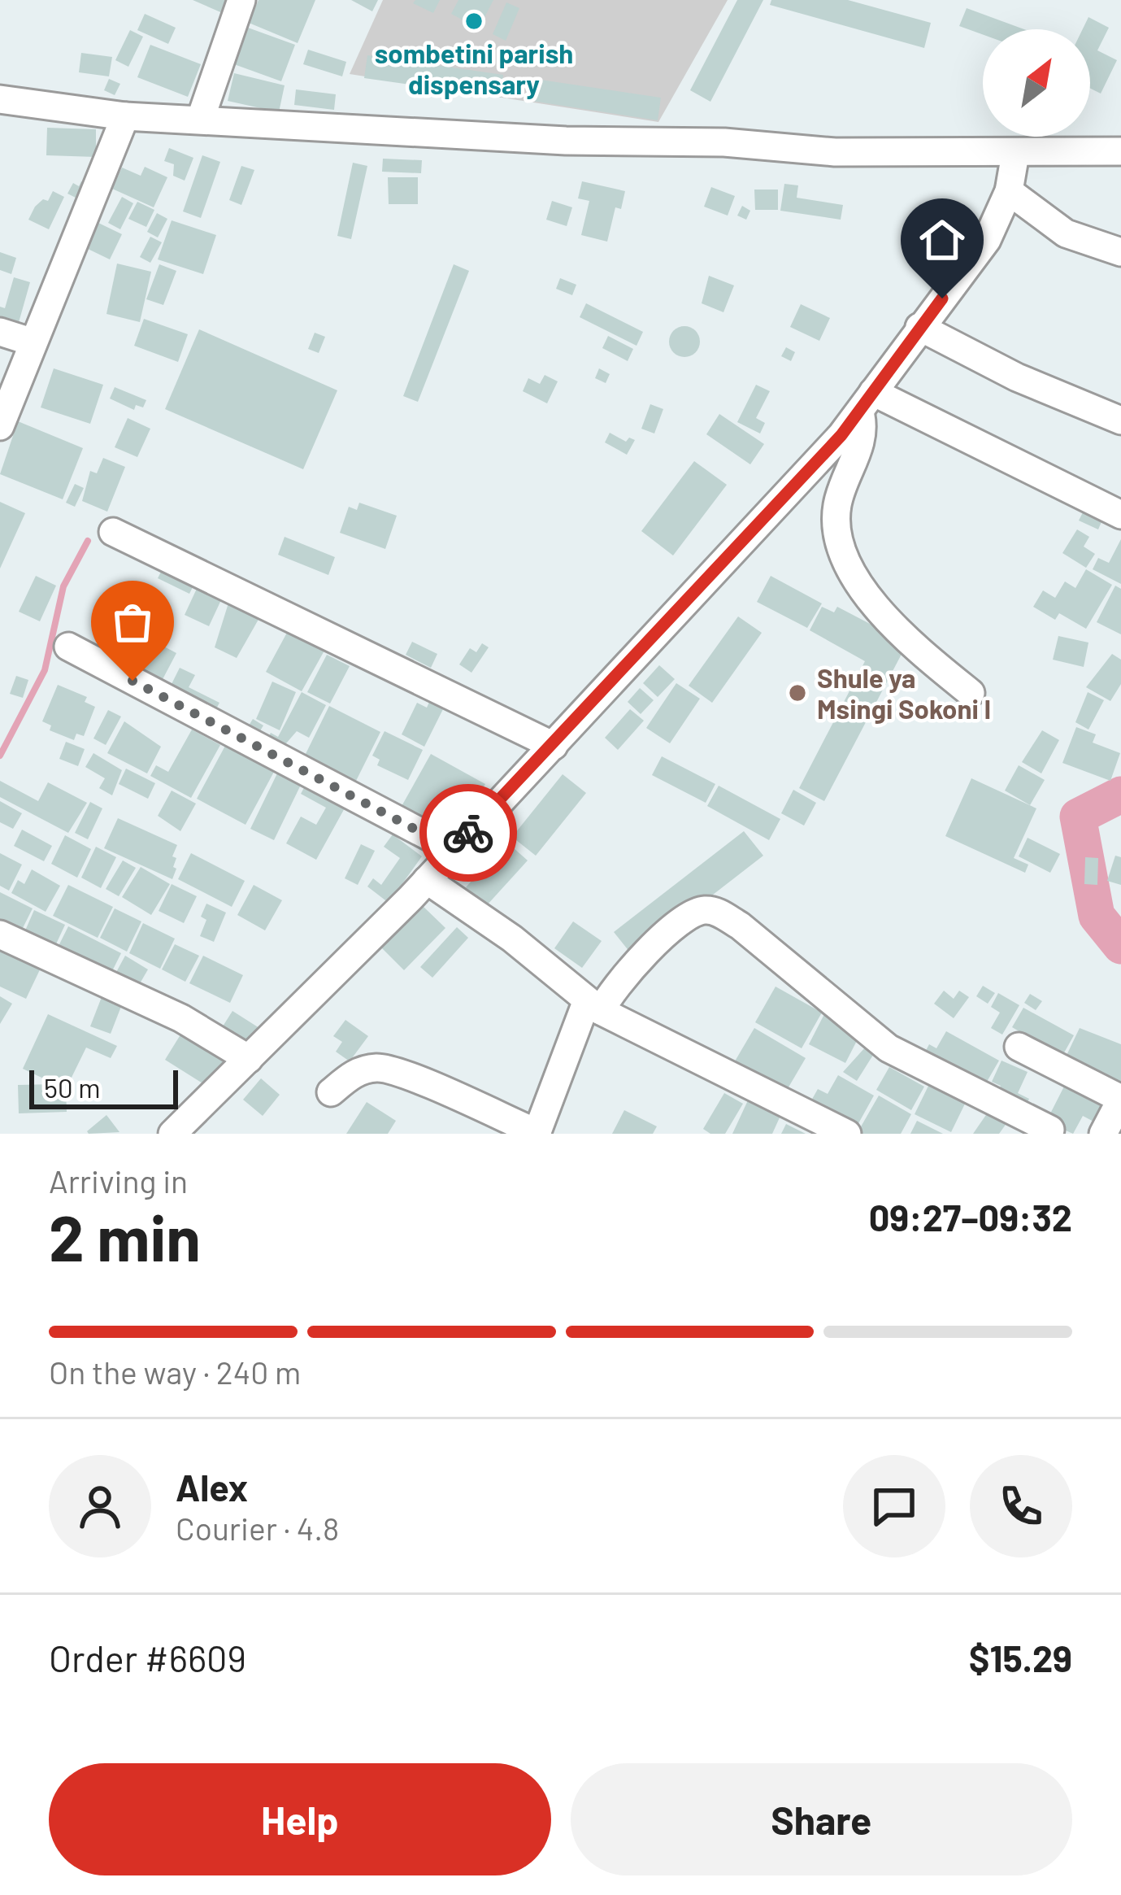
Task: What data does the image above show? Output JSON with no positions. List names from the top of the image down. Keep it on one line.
{"places":["sombetini parish dispensary","Shule ya Msingi Sokoni I"],"scale_bar":"50 m","north":"top right","page":{"scale":"50 m","heading":["2 min","Arriving in","09:27–09:32"],"panel":["Alex","Courier · 4.8","Order #6609","$15.29"],"bar":"On the way · 240 m","buttons":["Help","Share"]}}
